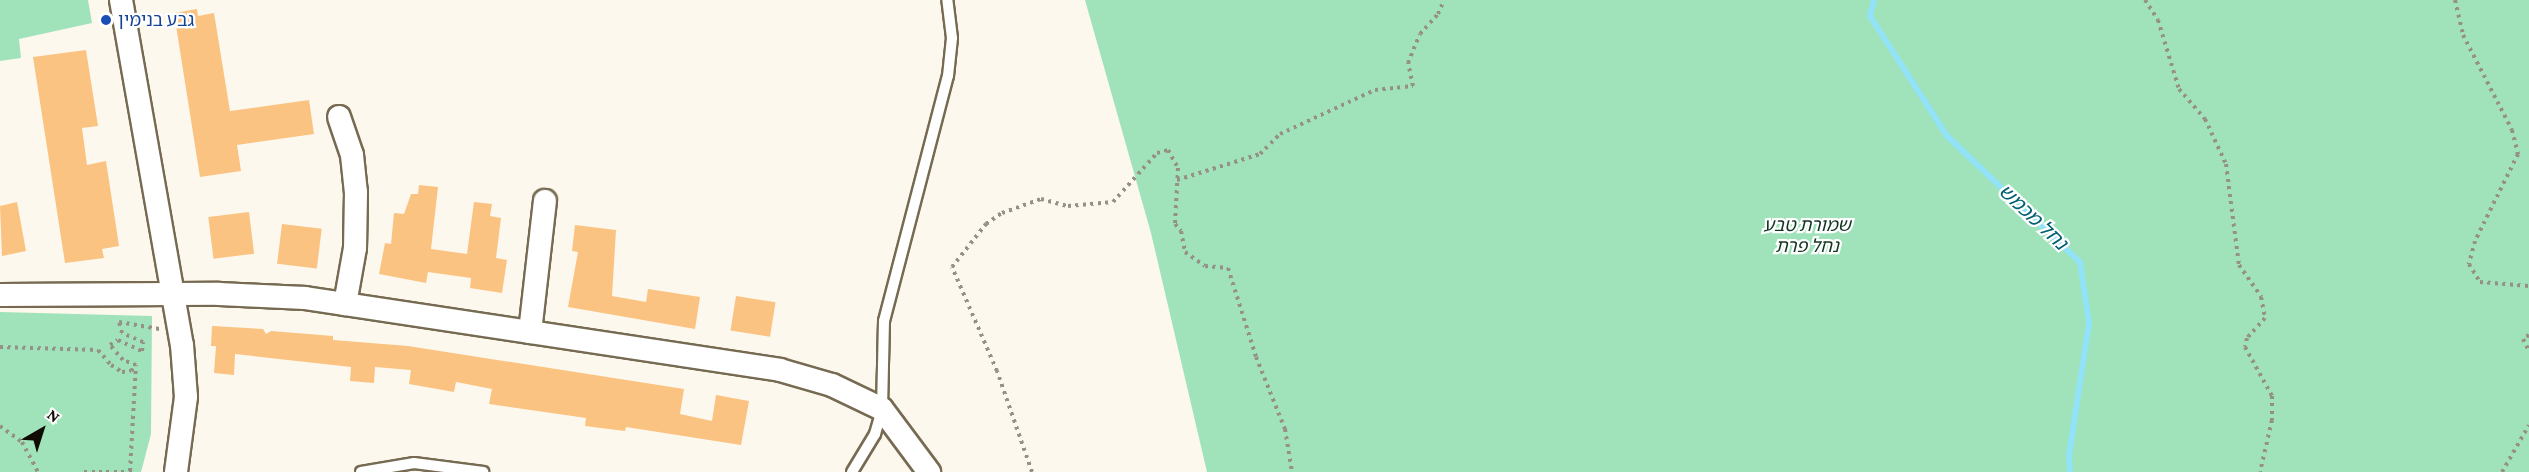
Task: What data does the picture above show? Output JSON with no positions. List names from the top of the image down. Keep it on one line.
{"water":["נחל מכמש"],"parks":["שמורת טבע נחל פרת"],"places":["גבע בנימין"],"north":"top right"}
